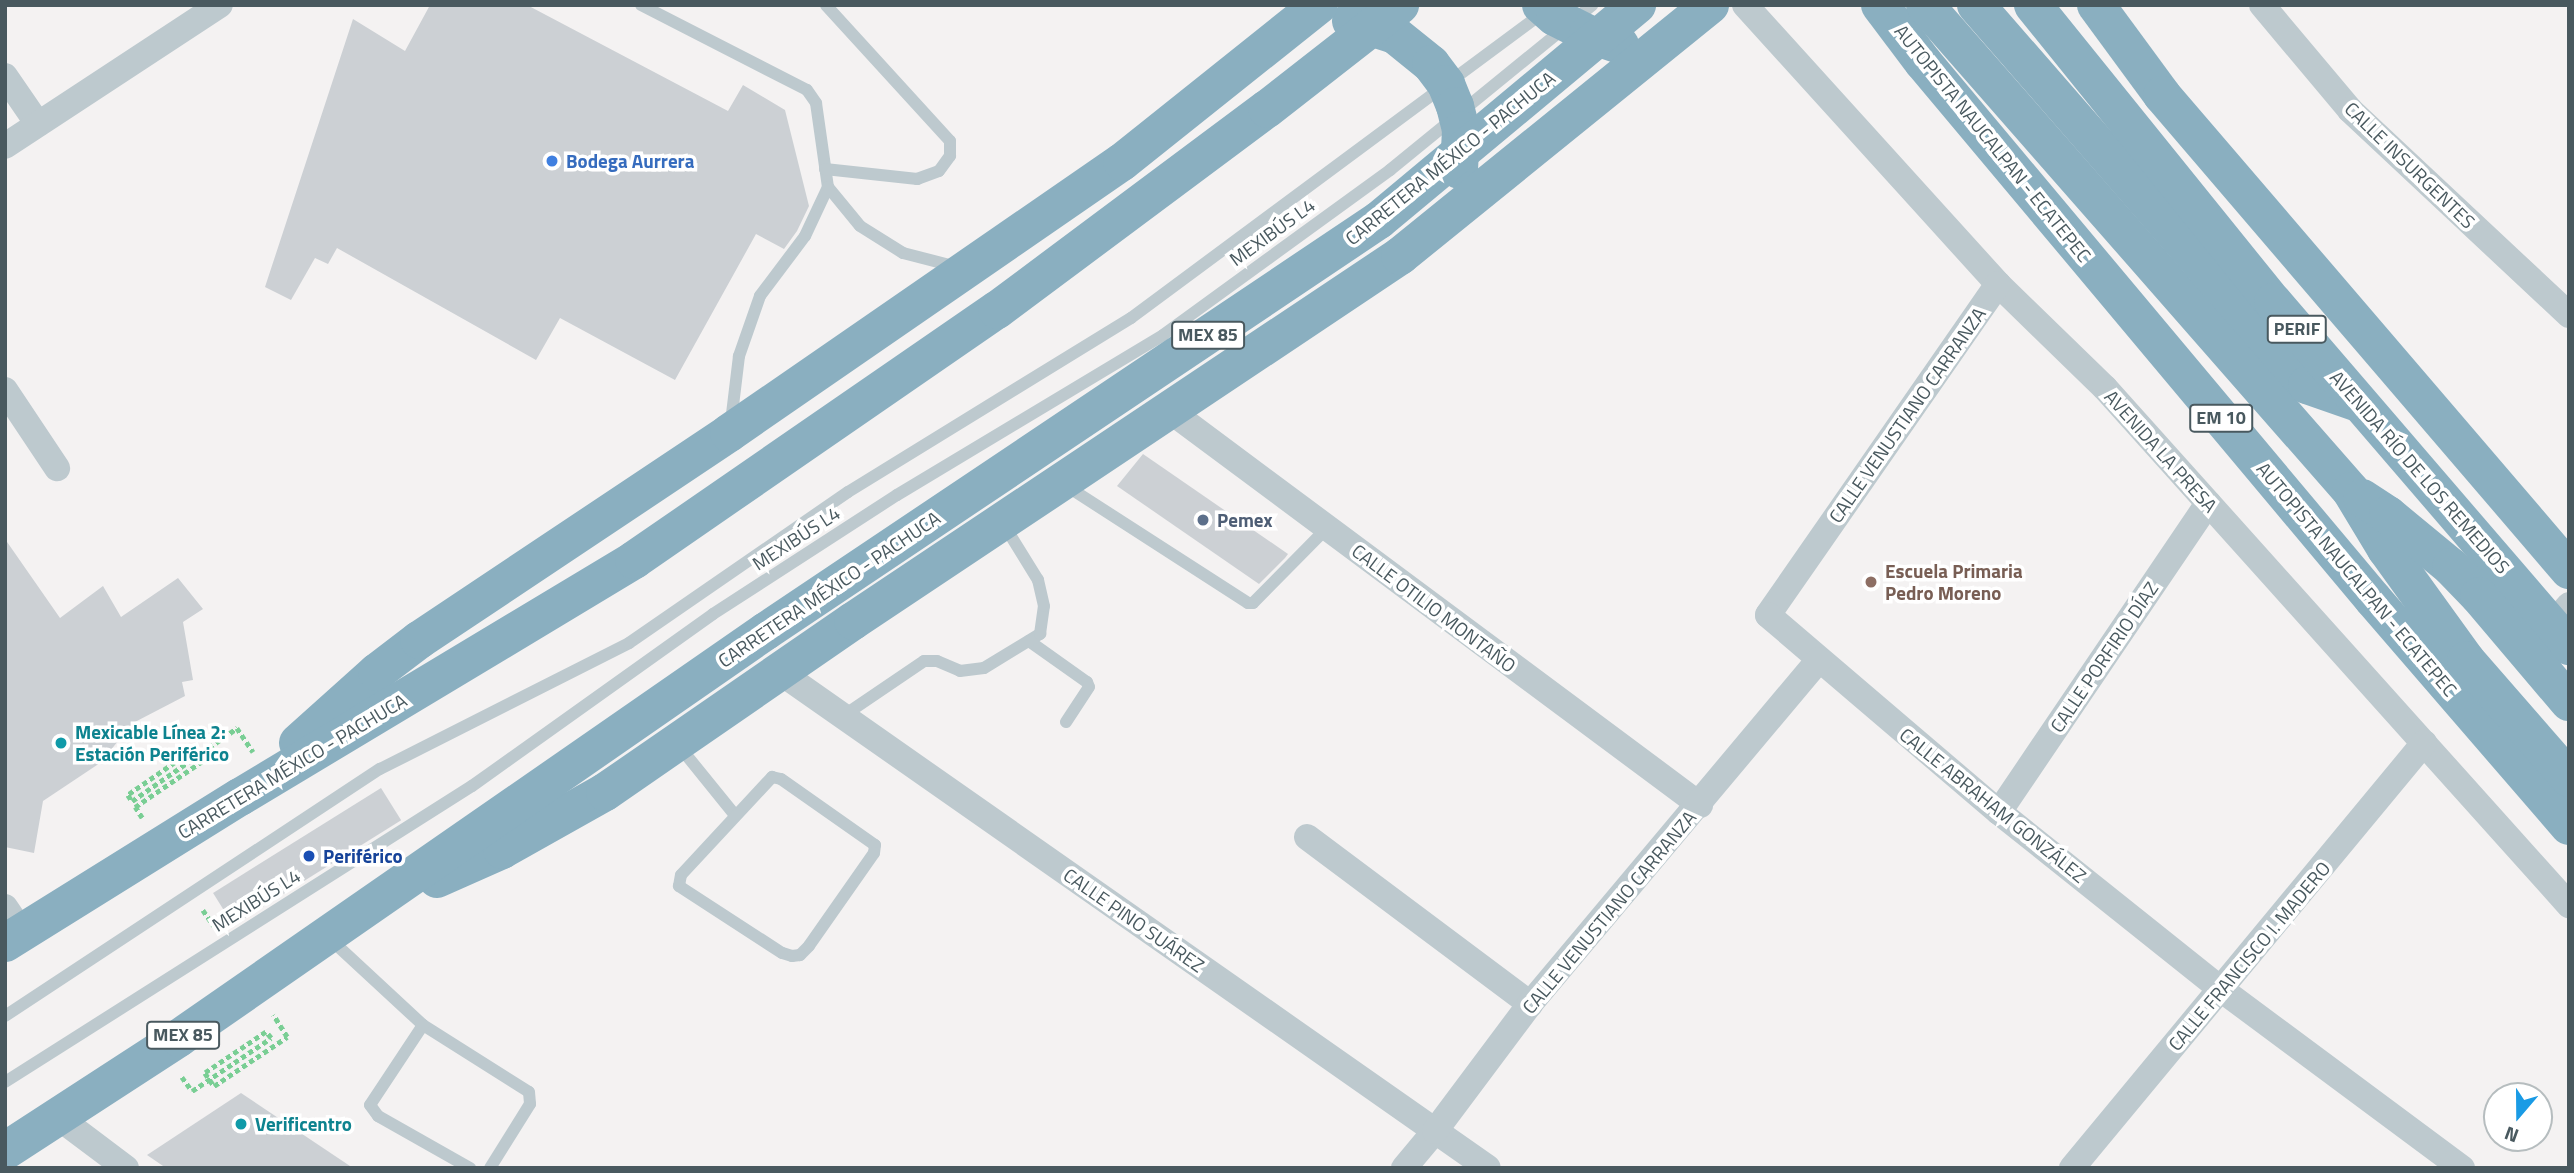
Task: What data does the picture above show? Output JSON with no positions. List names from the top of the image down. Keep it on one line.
{"streets":{"highway":["AUTOPISTA NAUCALPAN - ECATEPEC","CARRETERA MÉXICO - PACHUCA","PERIF","MEX 85","EM 10","AVENIDA RÍO DE LOS REMEDIOS"],"street":["CALLE INSURGENTES","CALLE VENUSTIANO CARRANZA","AVENIDA LA PRESA","CALLE OTILIO MONTAÑO","CALLE PORFIRIO DÍAZ","CALLE ABRAHAM GONZÁLEZ","CALLE PINO SUÁREZ","CALLE FRANCISCO I. MADERO"],"lane":["MEXIBÚS L4"]},"crossings":[["CALLE VENUSTIANO CARRANZA","AVENIDA LA PRESA"],["CALLE VENUSTIANO CARRANZA","CALLE OTILIO MONTAÑO"],["CALLE VENUSTIANO CARRANZA","CALLE ABRAHAM GONZÁLEZ"],["CALLE VENUSTIANO CARRANZA","CALLE PINO SUÁREZ"],["AVENIDA LA PRESA","CALLE PORFIRIO DÍAZ"],["AVENIDA LA PRESA","CALLE FRANCISCO I. MADERO"],["CALLE PORFIRIO DÍAZ","CALLE ABRAHAM GONZÁLEZ"],["CALLE ABRAHAM GONZÁLEZ","CALLE FRANCISCO I. MADERO"]],"places":["Bodega Aurrera","Pemex","Escuela Primaria Pedro Moreno","Mexicable Línea 2: Estación Periférico","Periférico","Verificentro"],"north":"bottom"}
